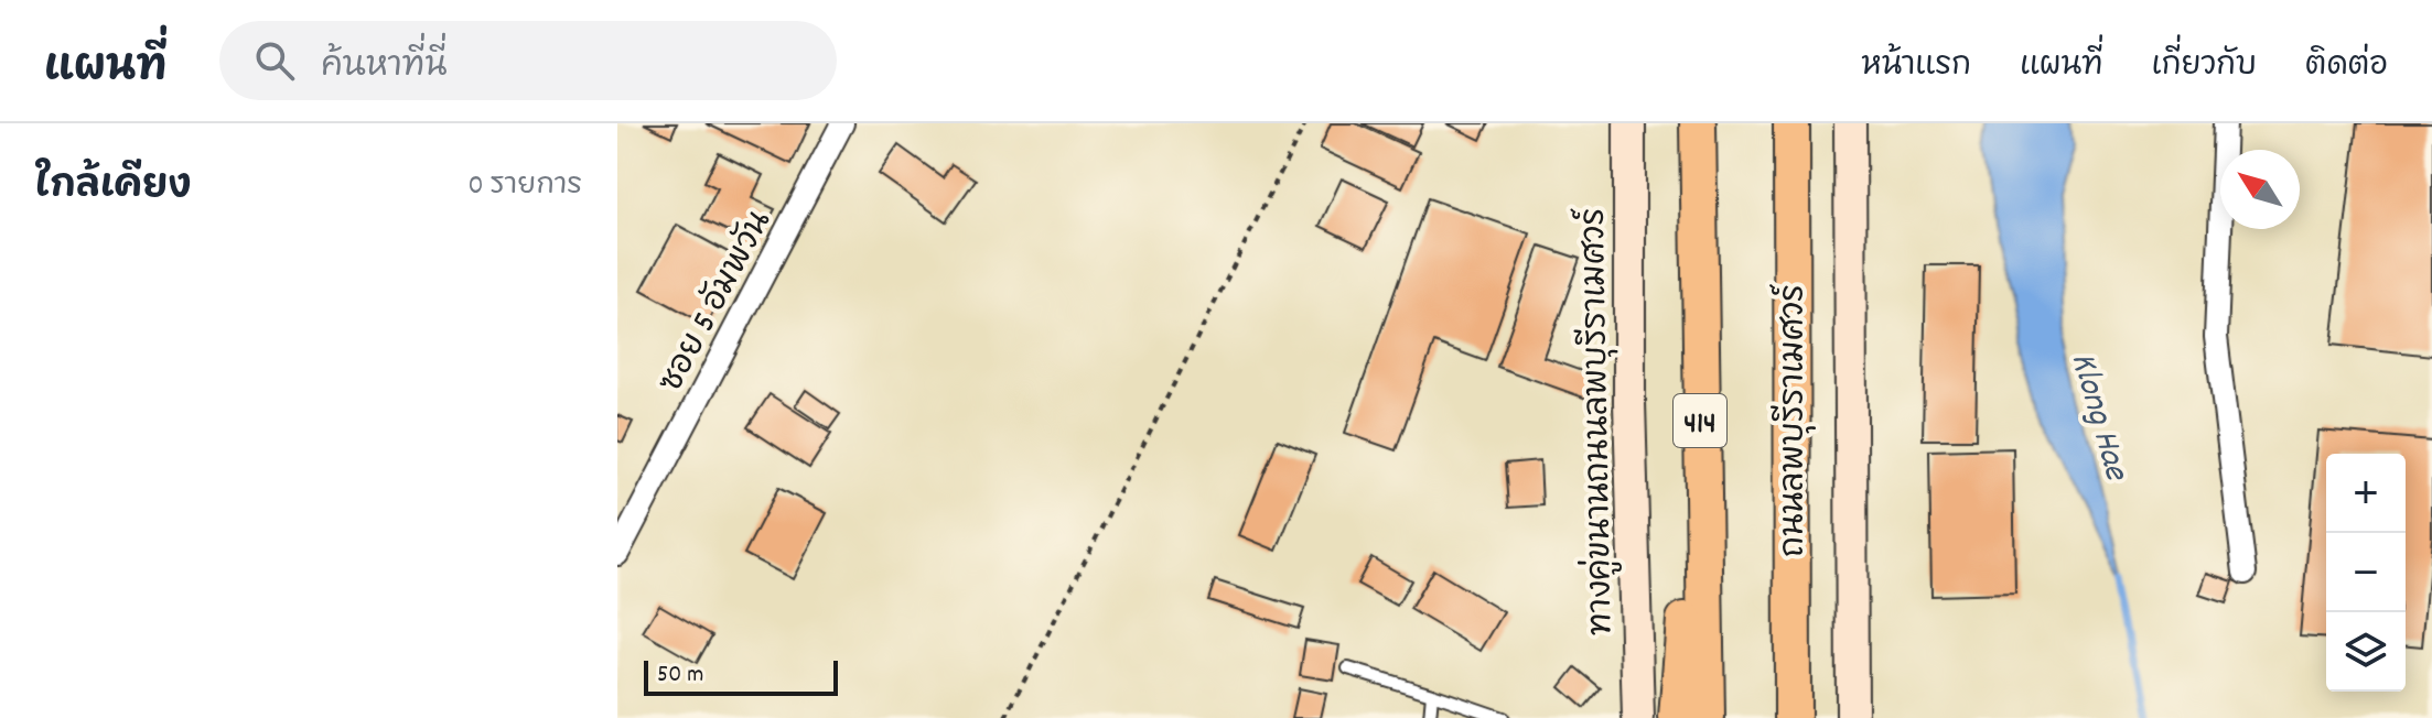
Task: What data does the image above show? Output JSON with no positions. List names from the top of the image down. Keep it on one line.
{"streets":{"main road":["414","ถนนลพบุรีราเมศวร์","ทางคู่ขนานถนนลพบุรีราเมศวร์"],"street":["ซอย 5 อัมพวัน"]},"water":["Klong Hae"],"scale_bar":"50 m","north":"top left","page":{"header":"แผนที่","search":"ค้นหาที่นี่","nav":["หน้าแรก","แผนที่","เกี่ยวกับ","ติดต่อ"],"heading":["ใกล้เคียง","0 รายการ"],"map_buttons":["+","−"],"scale":"50 m"}}
